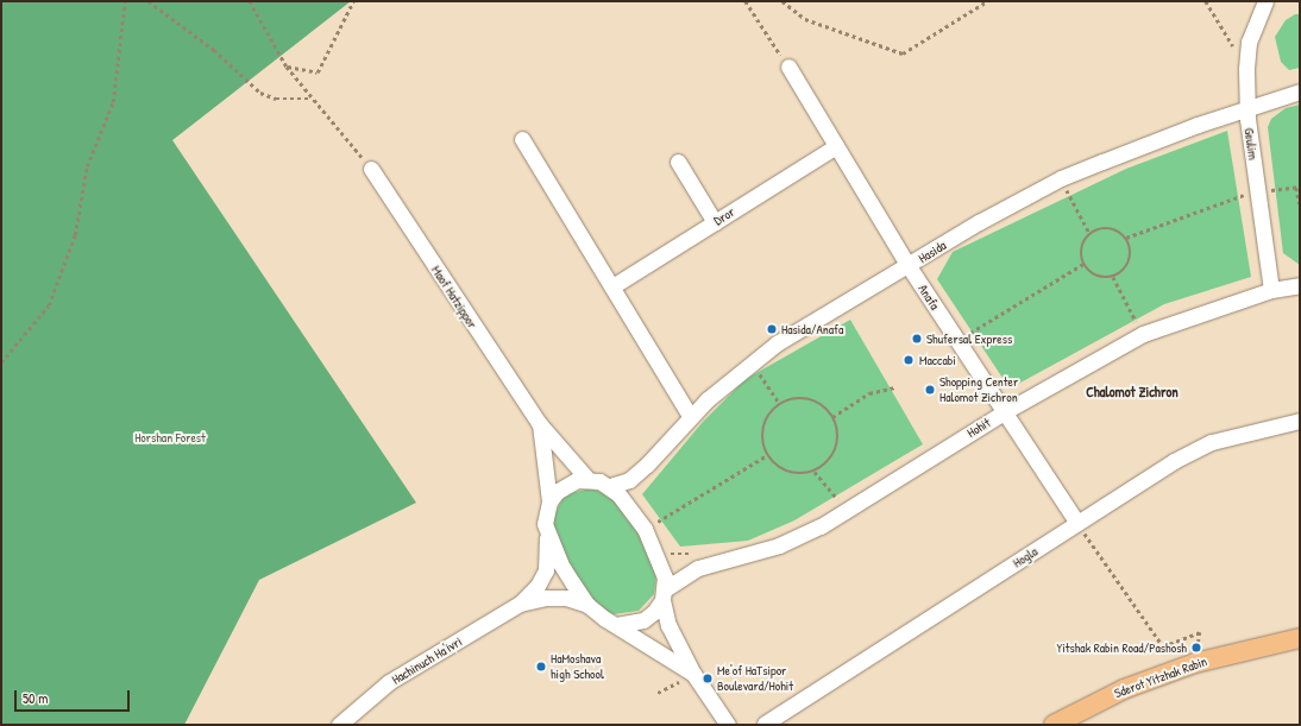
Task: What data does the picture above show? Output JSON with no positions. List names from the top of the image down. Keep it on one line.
{"streets":{"main road":["Sderot Yitzhak Rabin"],"street":["Geulim","Dror","Hasida","Maof Hatzippor","Anafa","Hohit","Hogla","Hachinuch Ha'ivri"]},"crossings":[["Geulim","Hasida"],["Geulim","Hohit"],["Dror","Anafa"],["Hasida","Maof Hatzippor"],["Hasida","Anafa"],["Hasida","Hohit"],["Hasida","Hachinuch Ha'ivri"],["Maof Hatzippor","Hohit"],["Maof Hatzippor","Hachinuch Ha'ivri"],["Anafa","Hohit"],["Anafa","Hogla"],["Hohit","Hachinuch Ha'ivri"]],"districts":["Chalomot Zichron"],"parks":["Horshan Forest"],"places":["Hasida/Anafa","Shufersal Express","Maccabi","Shopping Center Halomot Zichron","Yitshak Rabin Road/Pashosh","HaMoshava high School","Me'of HaTsipor Boulevard/Hohit"],"scale_bar":"50 m"}
